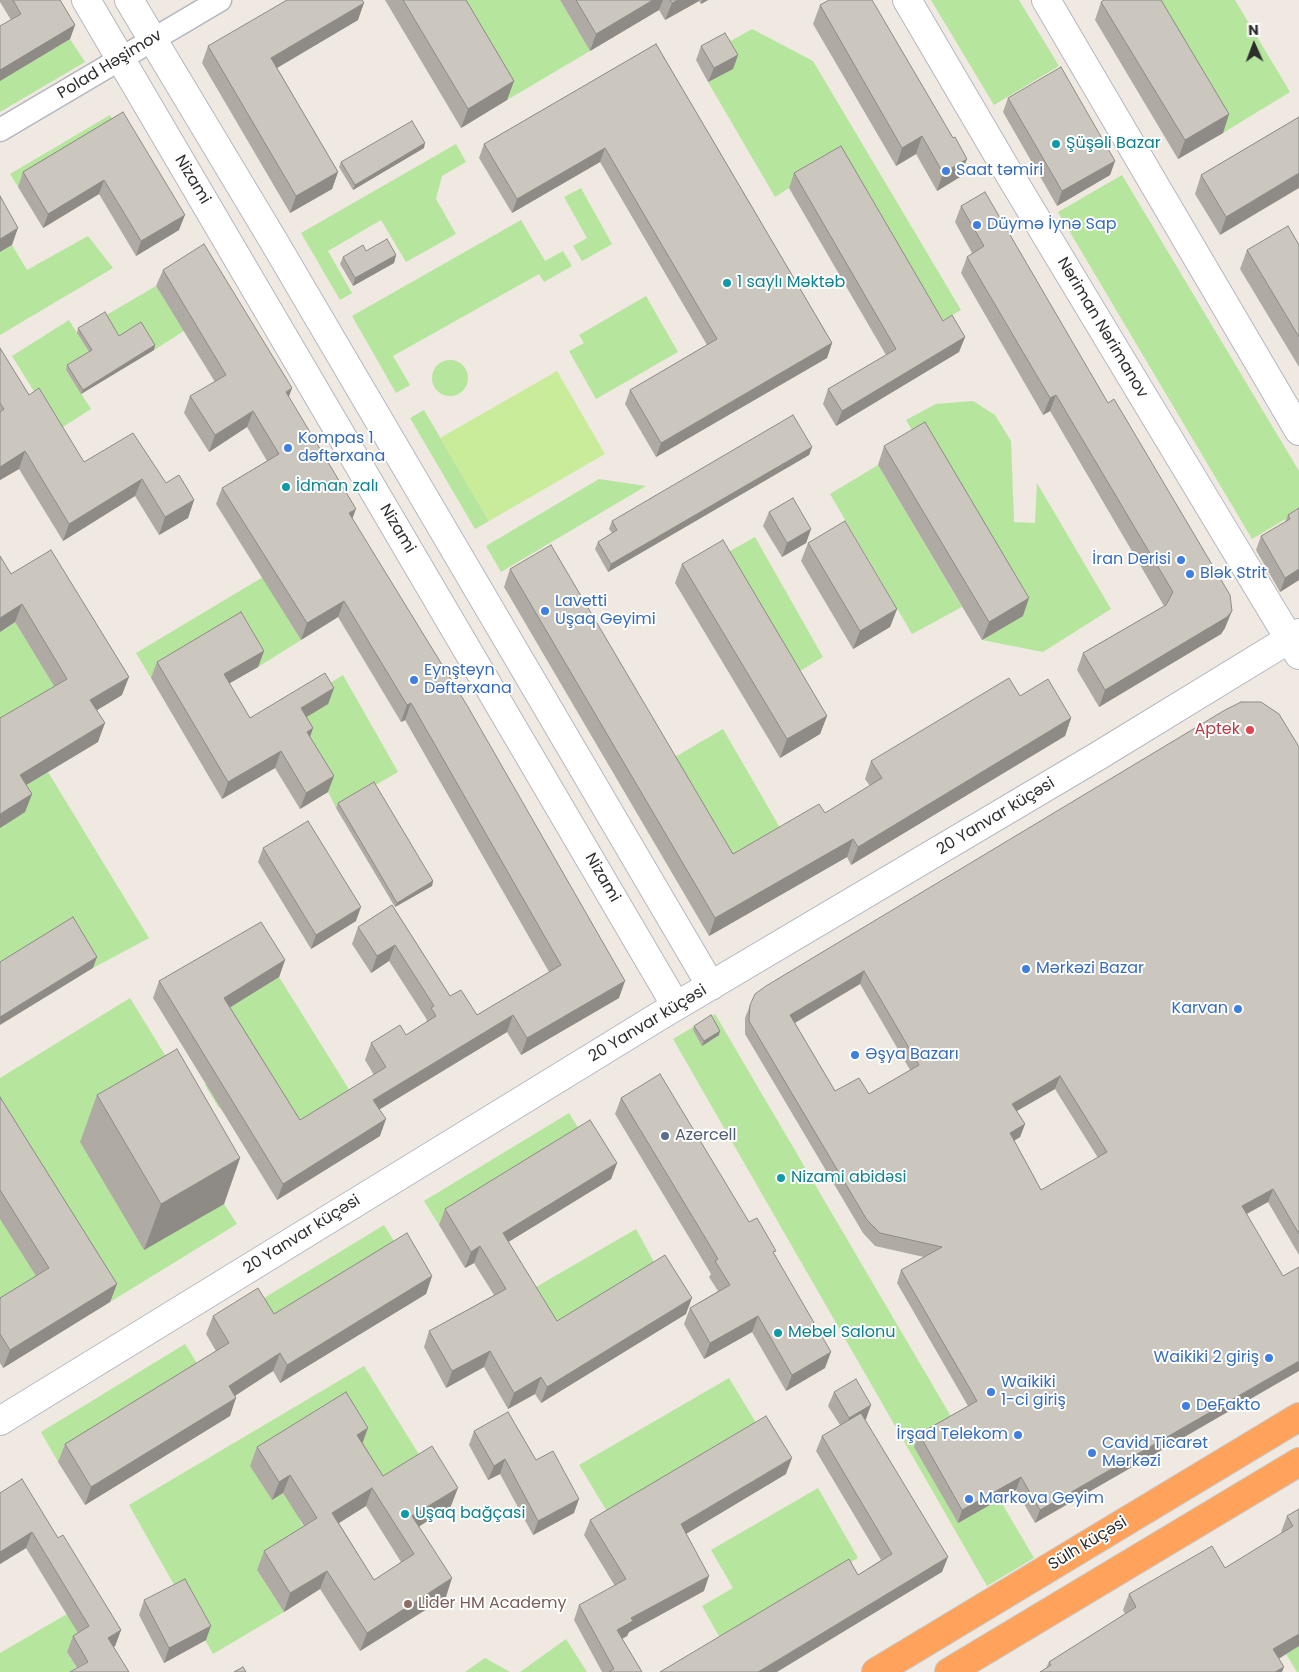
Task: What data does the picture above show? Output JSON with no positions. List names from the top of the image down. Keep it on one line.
{"streets":{"highway":["Sülh küçəsi"],"street":["Polad Həşimov","Nizami","Nəriman Nərimanov","20 Yanvar küçəsi"]},"crossings":[["Polad Həşimov","Nizami"],["Nizami","20 Yanvar küçəsi"],["Nəriman Nərimanov","20 Yanvar küçəsi"]],"places":["Şüşəli Bazar","Saat təmiri","Düymə İynə Sap","1 saylı Məktəb","Kompas 1 dəftərxana","İdman zalı","İran Derisi","Blək Strit","Lavetti Uşaq Geyimi","Eynşteyn Dəftərxana","Aptek","Mərkəzi Bazar","Karvan","Əşya Bazarı","Azercell","Nizami abidәsi","Mebel Salonu","Waikiki 2 giriş","Waikiki 1-ci giriş","DeFakto","İrşad Telekom","Cavid Ticarət Mərkəzi","Markova Geyim","Uşaq bağçasi","Lider HM Academy"],"north":"top"}
